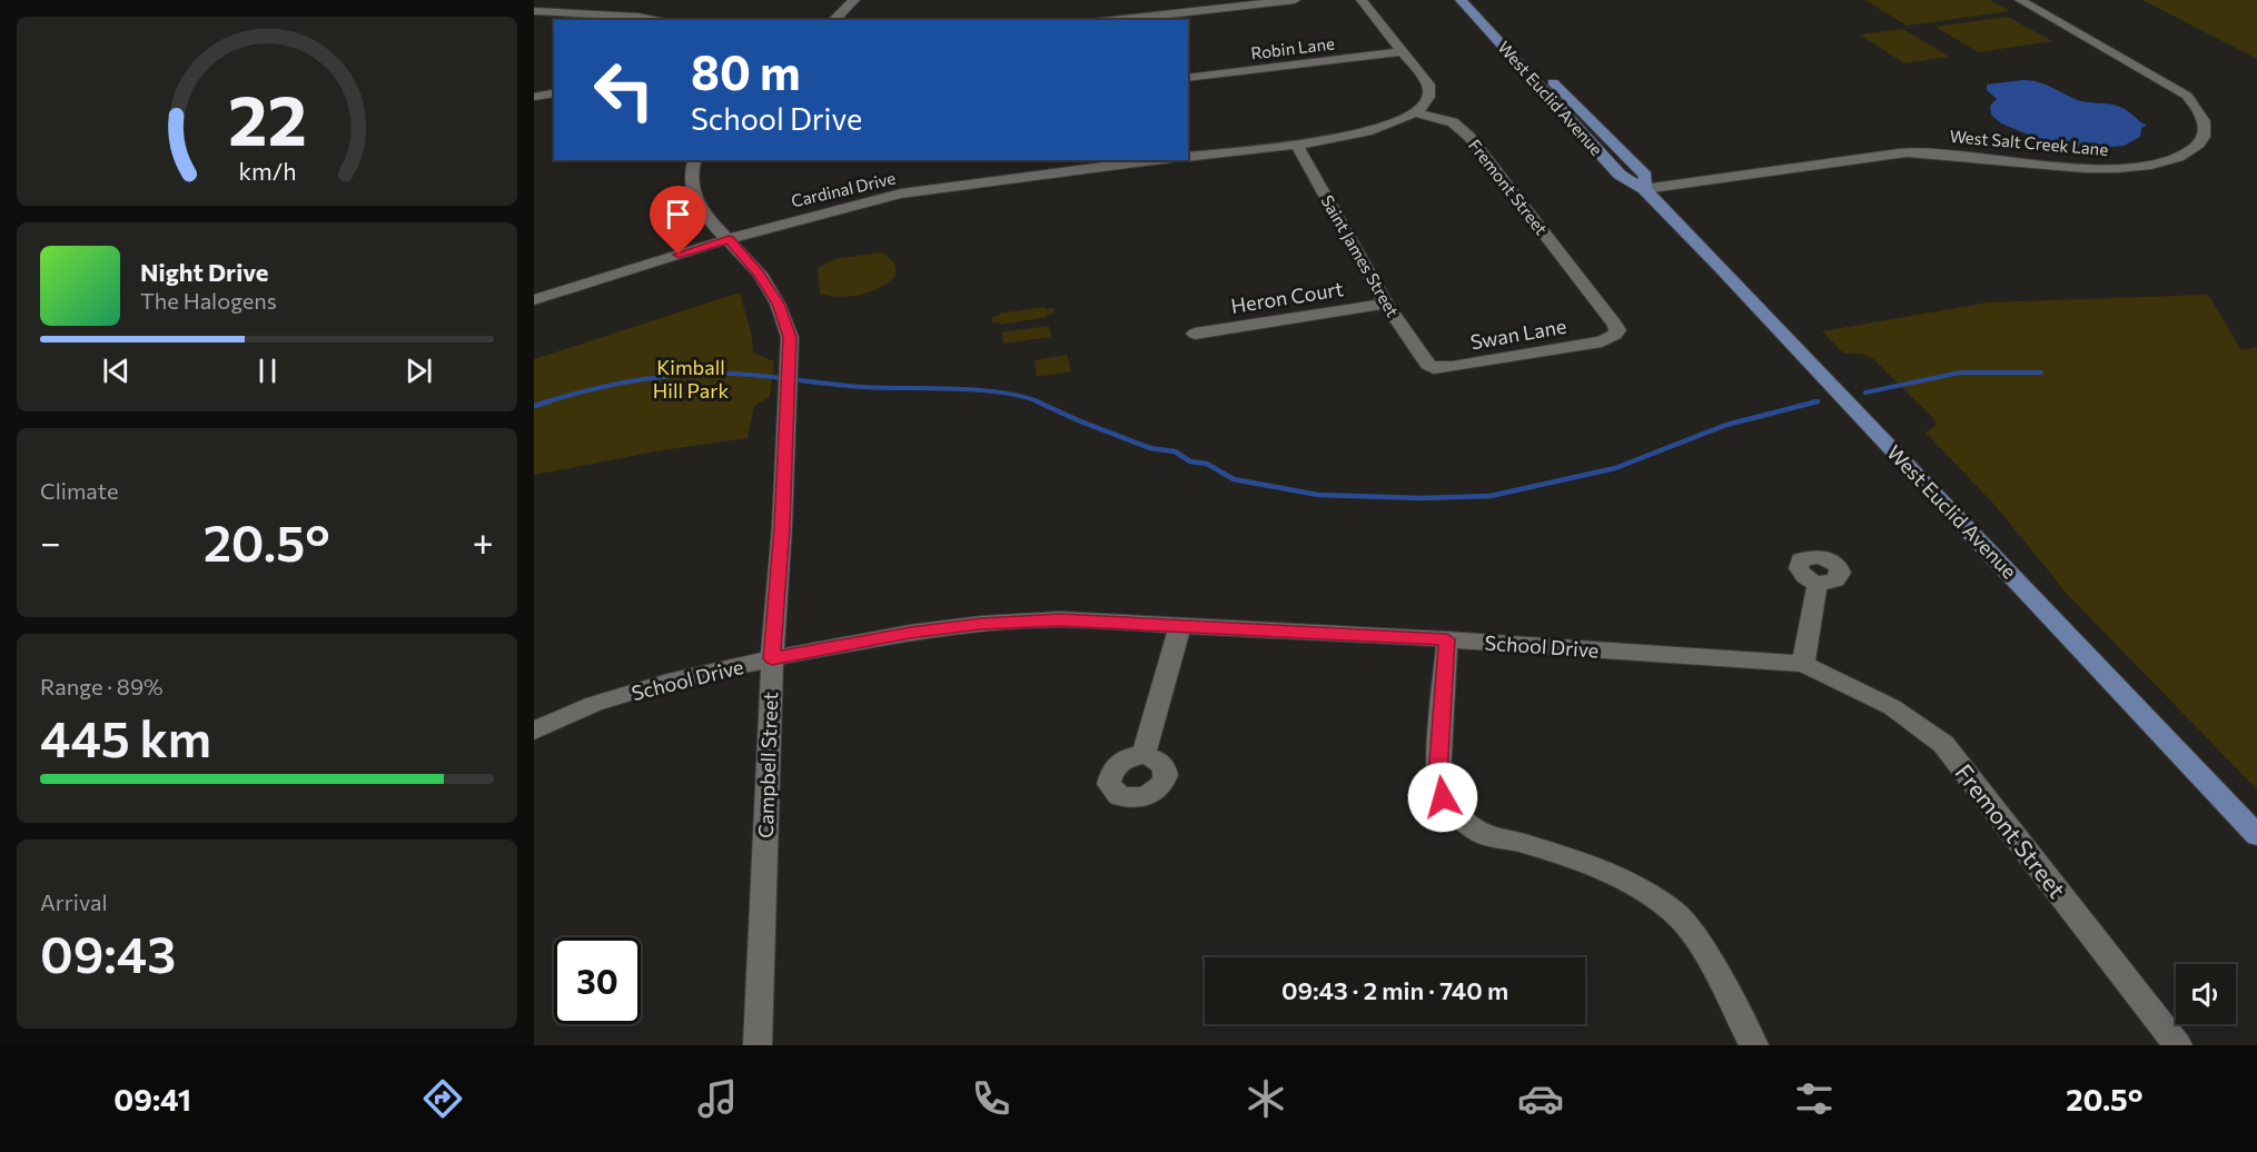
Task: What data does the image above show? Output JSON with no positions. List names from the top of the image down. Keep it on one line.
{"streets":{"main road":["West Euclid Avenue"],"street":["Robin Lane","West Salt Creek Lane","Fremont Street","Cardinal Drive","Saint James Street","Heron Court","Swan Lane","School Drive","Campbell Street"]},"crossings":[["West Euclid Avenue","West Salt Creek Lane"],["Fremont Street","Swan Lane"],["Fremont Street","School Drive"],["Cardinal Drive","Campbell Street"],["Saint James Street","Heron Court"],["Saint James Street","Swan Lane"],["School Drive","Campbell Street"]],"parks":["Kimball Hill Park"],"page":{"turn":["80 m","School Drive"],"song":["Night Drive","The Halogens"],"tile":["Climate",["Range · 89%","445 km"],["Arrival","09:43"]],"heat":["−","20.5°","+"],"limit":"30","trip":"09:43 · 2 min · 740 m","tabs":["09:41","20.5°"],"gauge":["22","km/h"]}}
